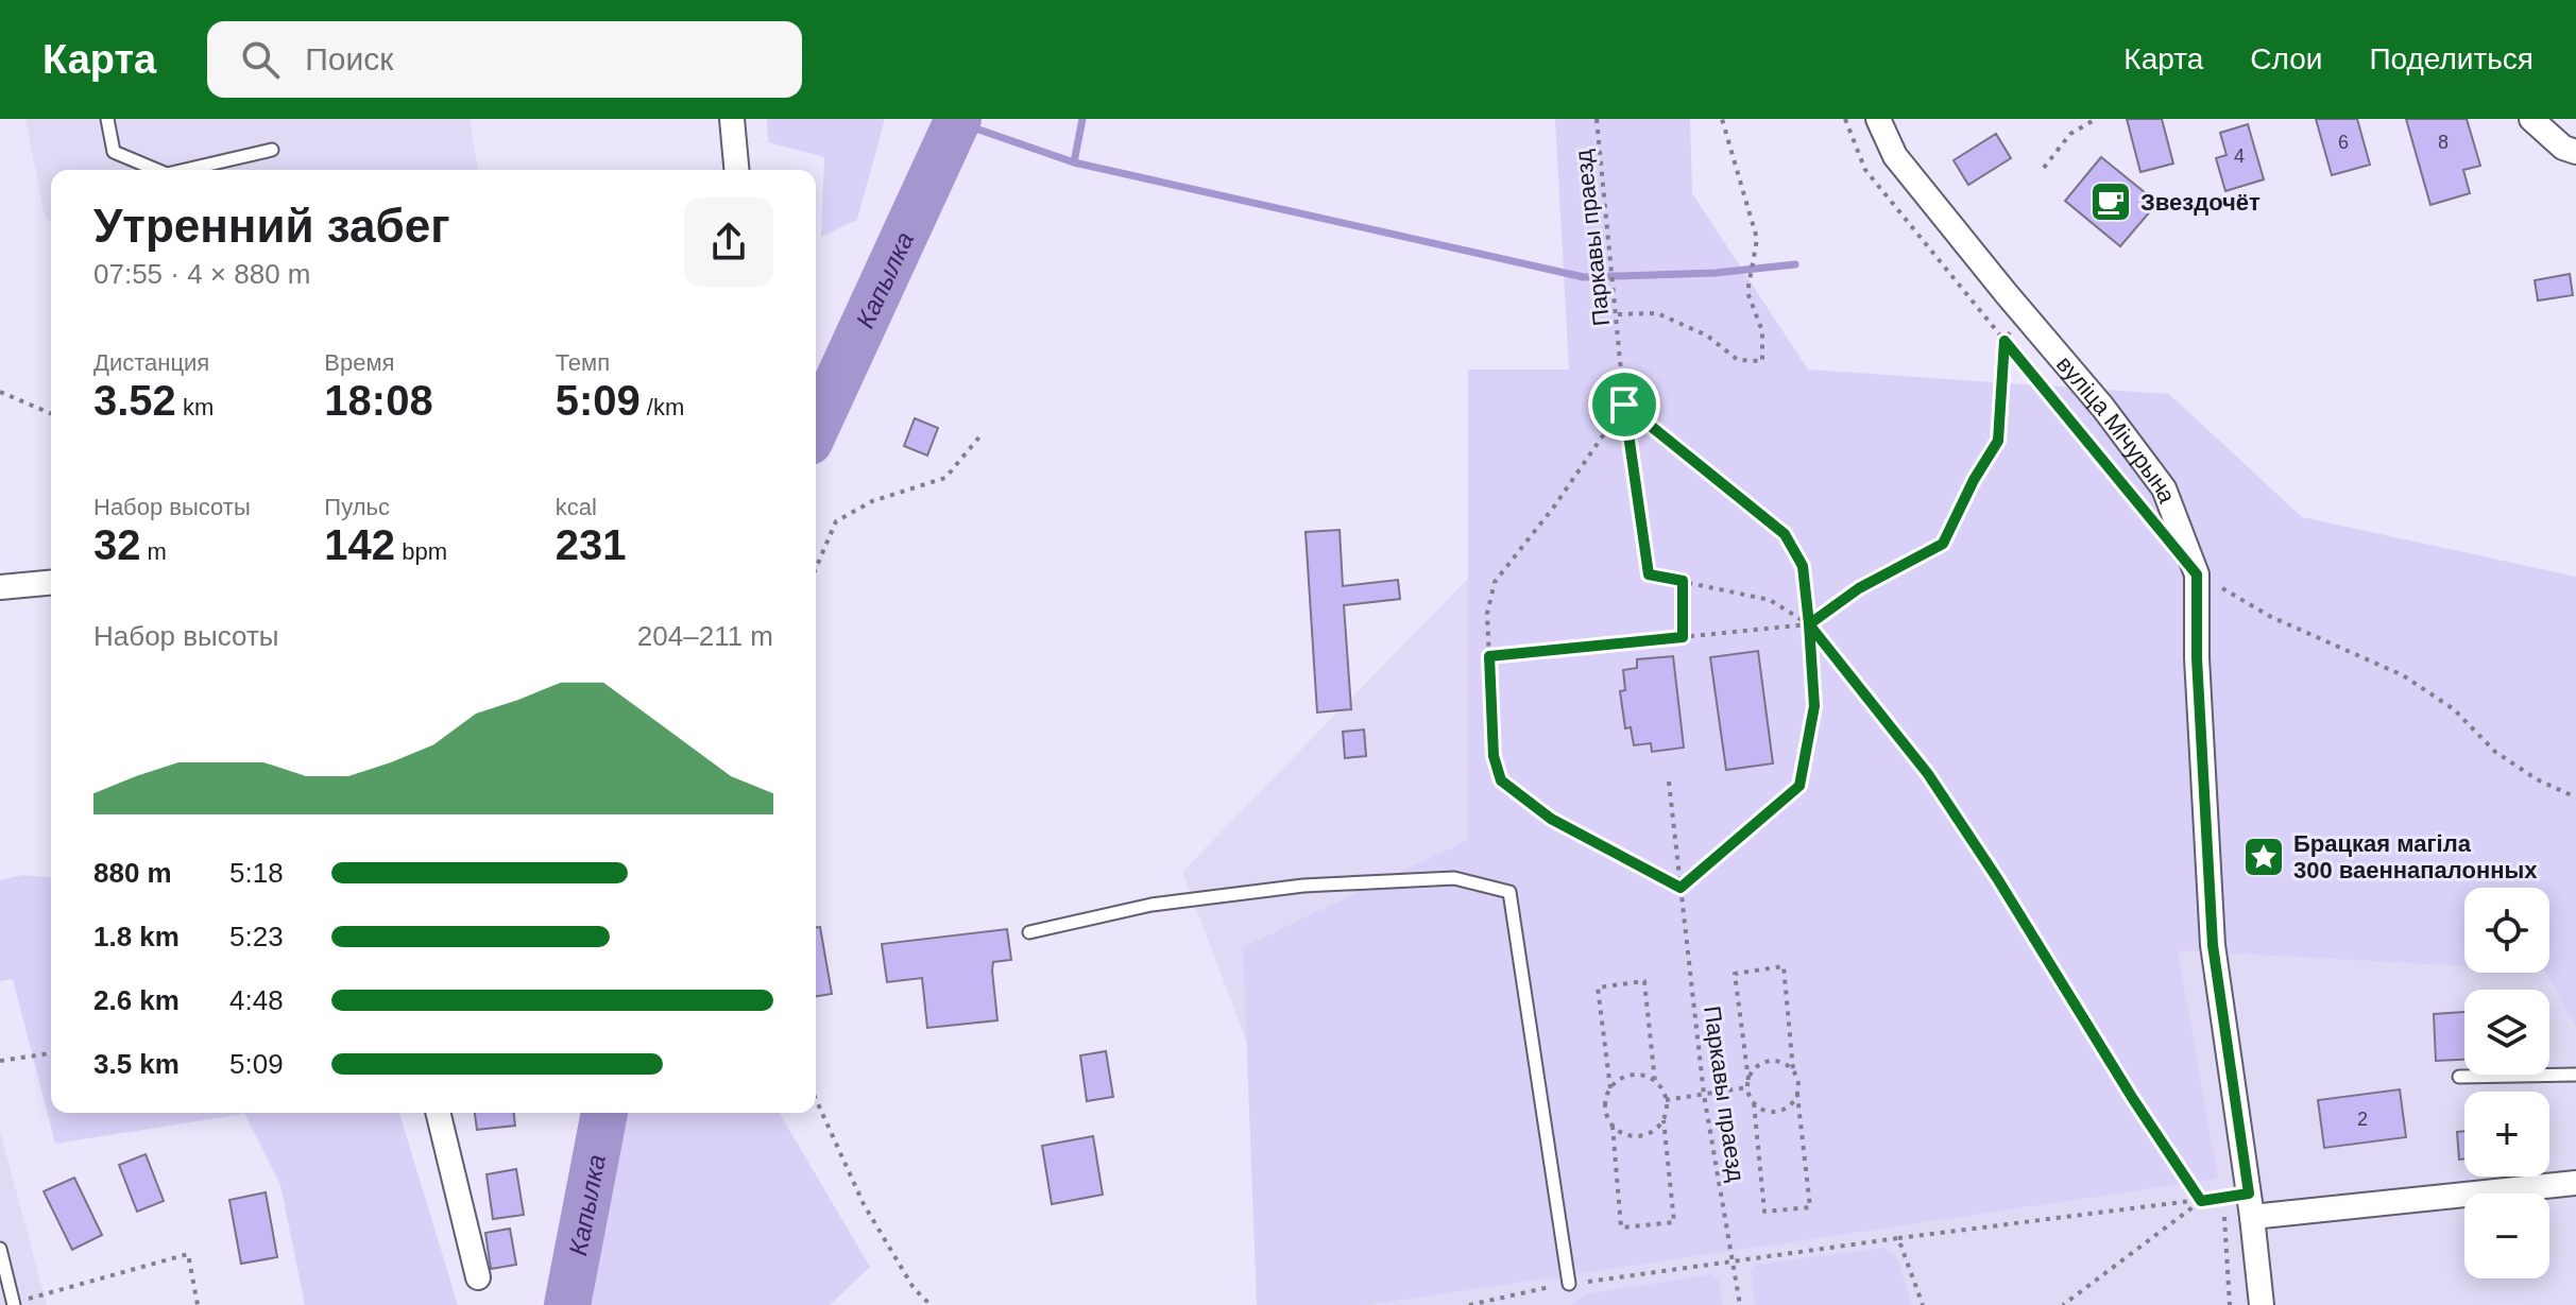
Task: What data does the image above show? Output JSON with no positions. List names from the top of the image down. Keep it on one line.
{"streets":{"street":["вуліца Мічурына"],"path":["Паркавы праезд"]},"water":["Капылка"],"places":{"cafe":["Звездочёт"],"place":["Брацкая магіла 300 ваеннапалонных"]},"house_numbers":["6","8","4","2"],"page":{"header":"Карта","search":"Поиск","nav":["Карта","Слои","Поделиться"],"heading":["Утренний забег","07:55 · 4 × 880 m"],"stats":[["Дистанция","3.52 km"],["Время","18:08"],["Темп","5:09 /km"],["Набор высоты","32 m"],["Пульс","142 bpm"],["kcal","231"]],"chart":["Набор высоты","204–211 m"],"list":[{"name":"880 m","note":"5:18"},{"name":"1.8 km","note":"5:23"},{"name":"2.6 km","note":"4:48"},{"name":"3.5 km","note":"5:09"}],"map_buttons":["+","−"]}}
